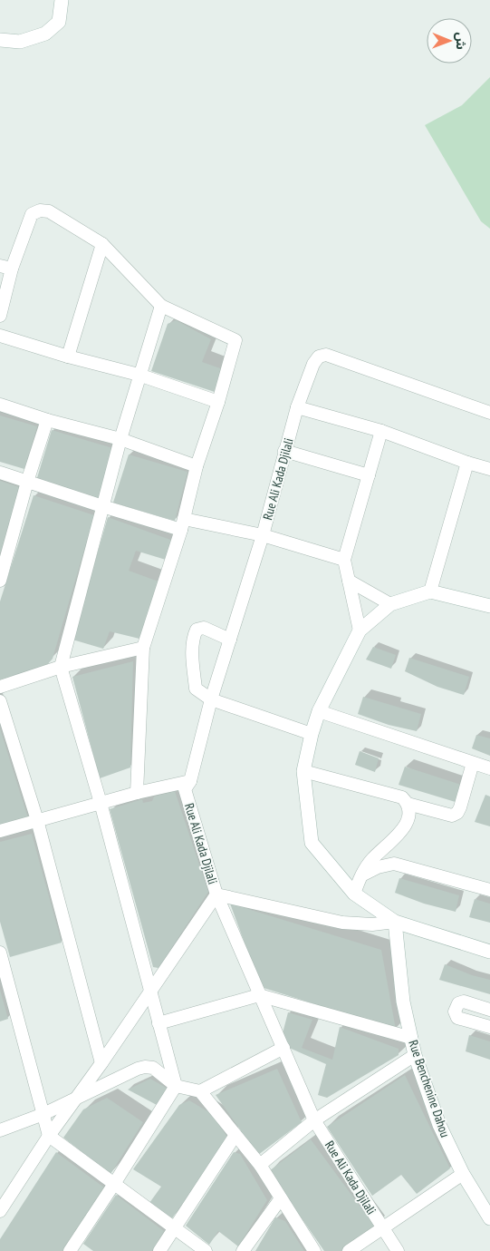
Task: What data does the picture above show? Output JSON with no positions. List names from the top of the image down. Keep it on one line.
{"streets":{"street":["Rue Ali Kada Djilali","Rue Benchenine Dahou"]},"north":"right"}
